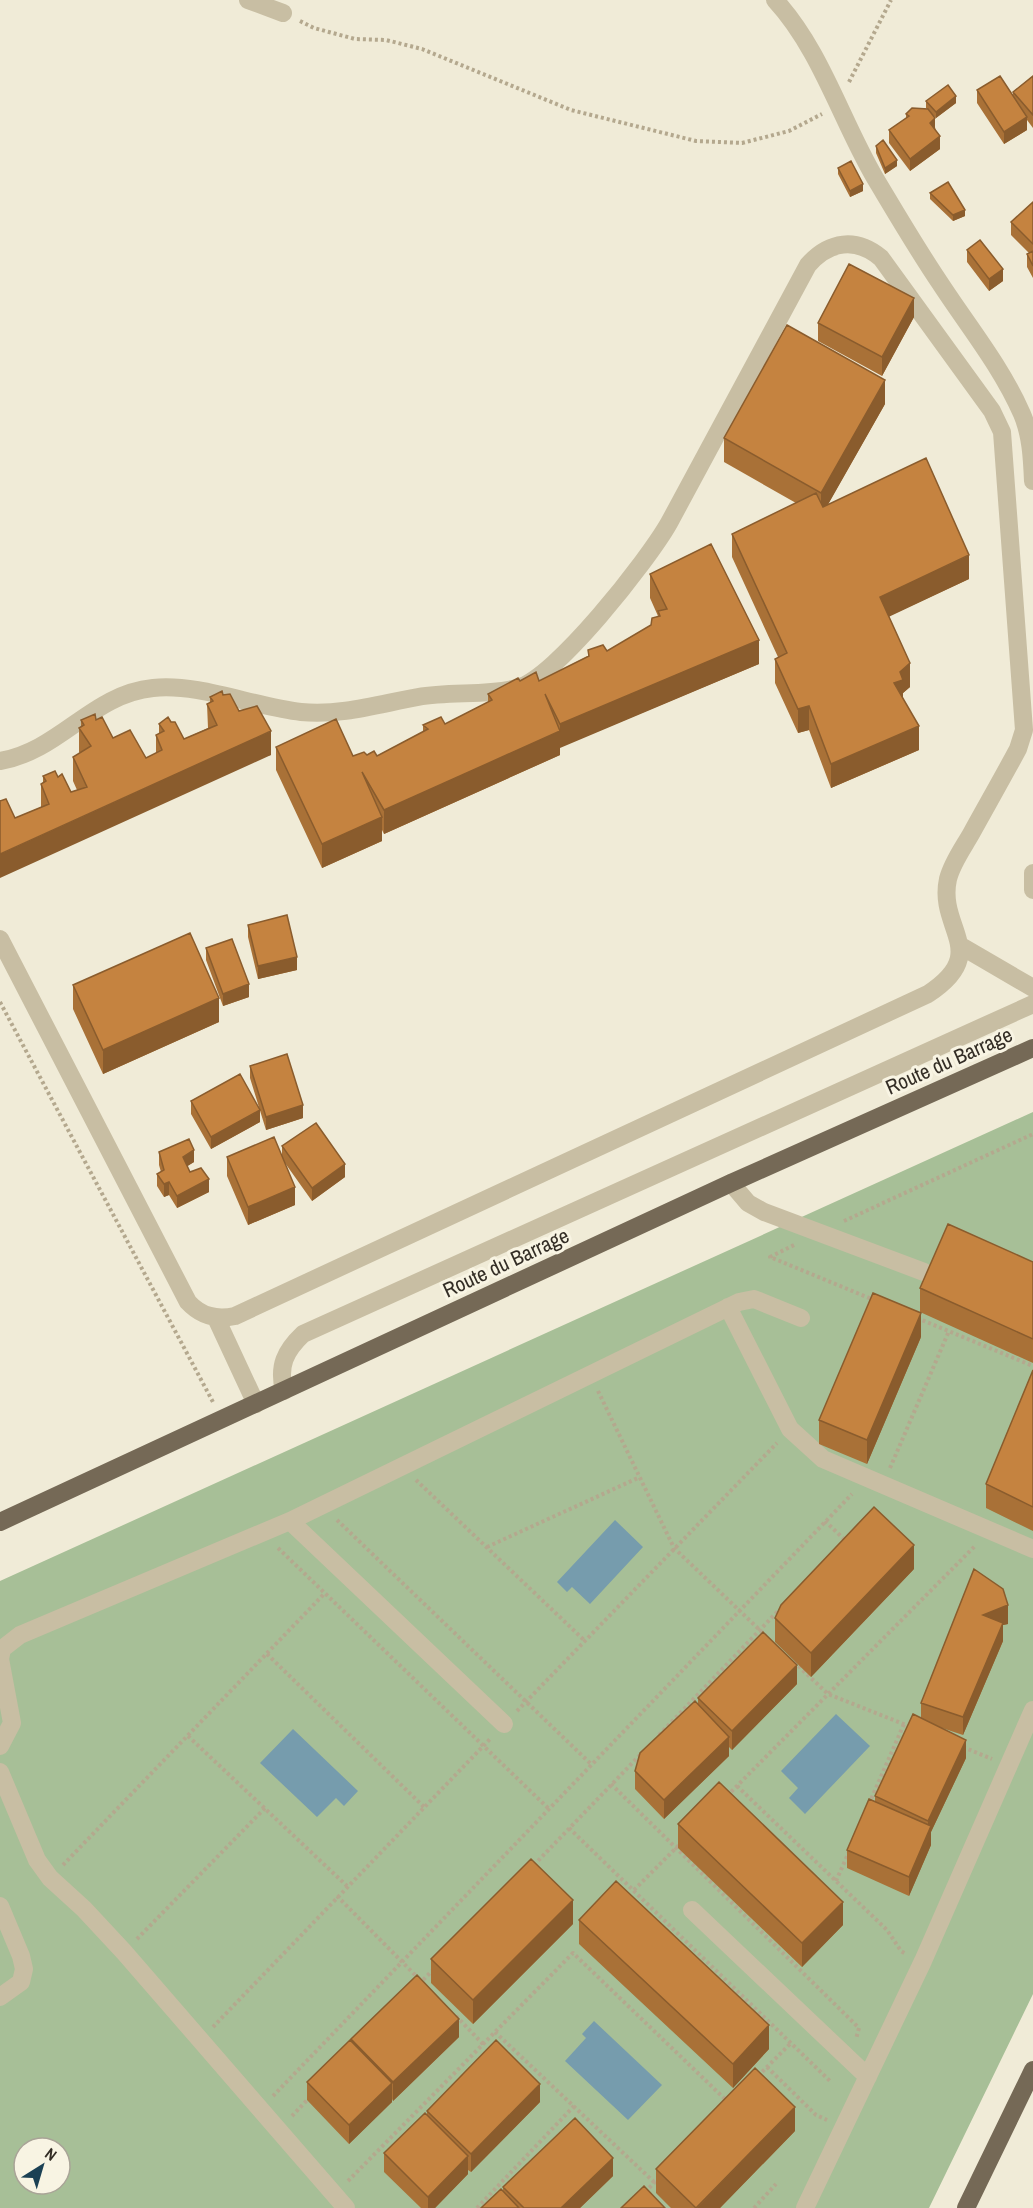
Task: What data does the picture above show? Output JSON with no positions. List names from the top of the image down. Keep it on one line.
{"streets":{"main road":["Route du Barrage"]},"north":"top right"}
